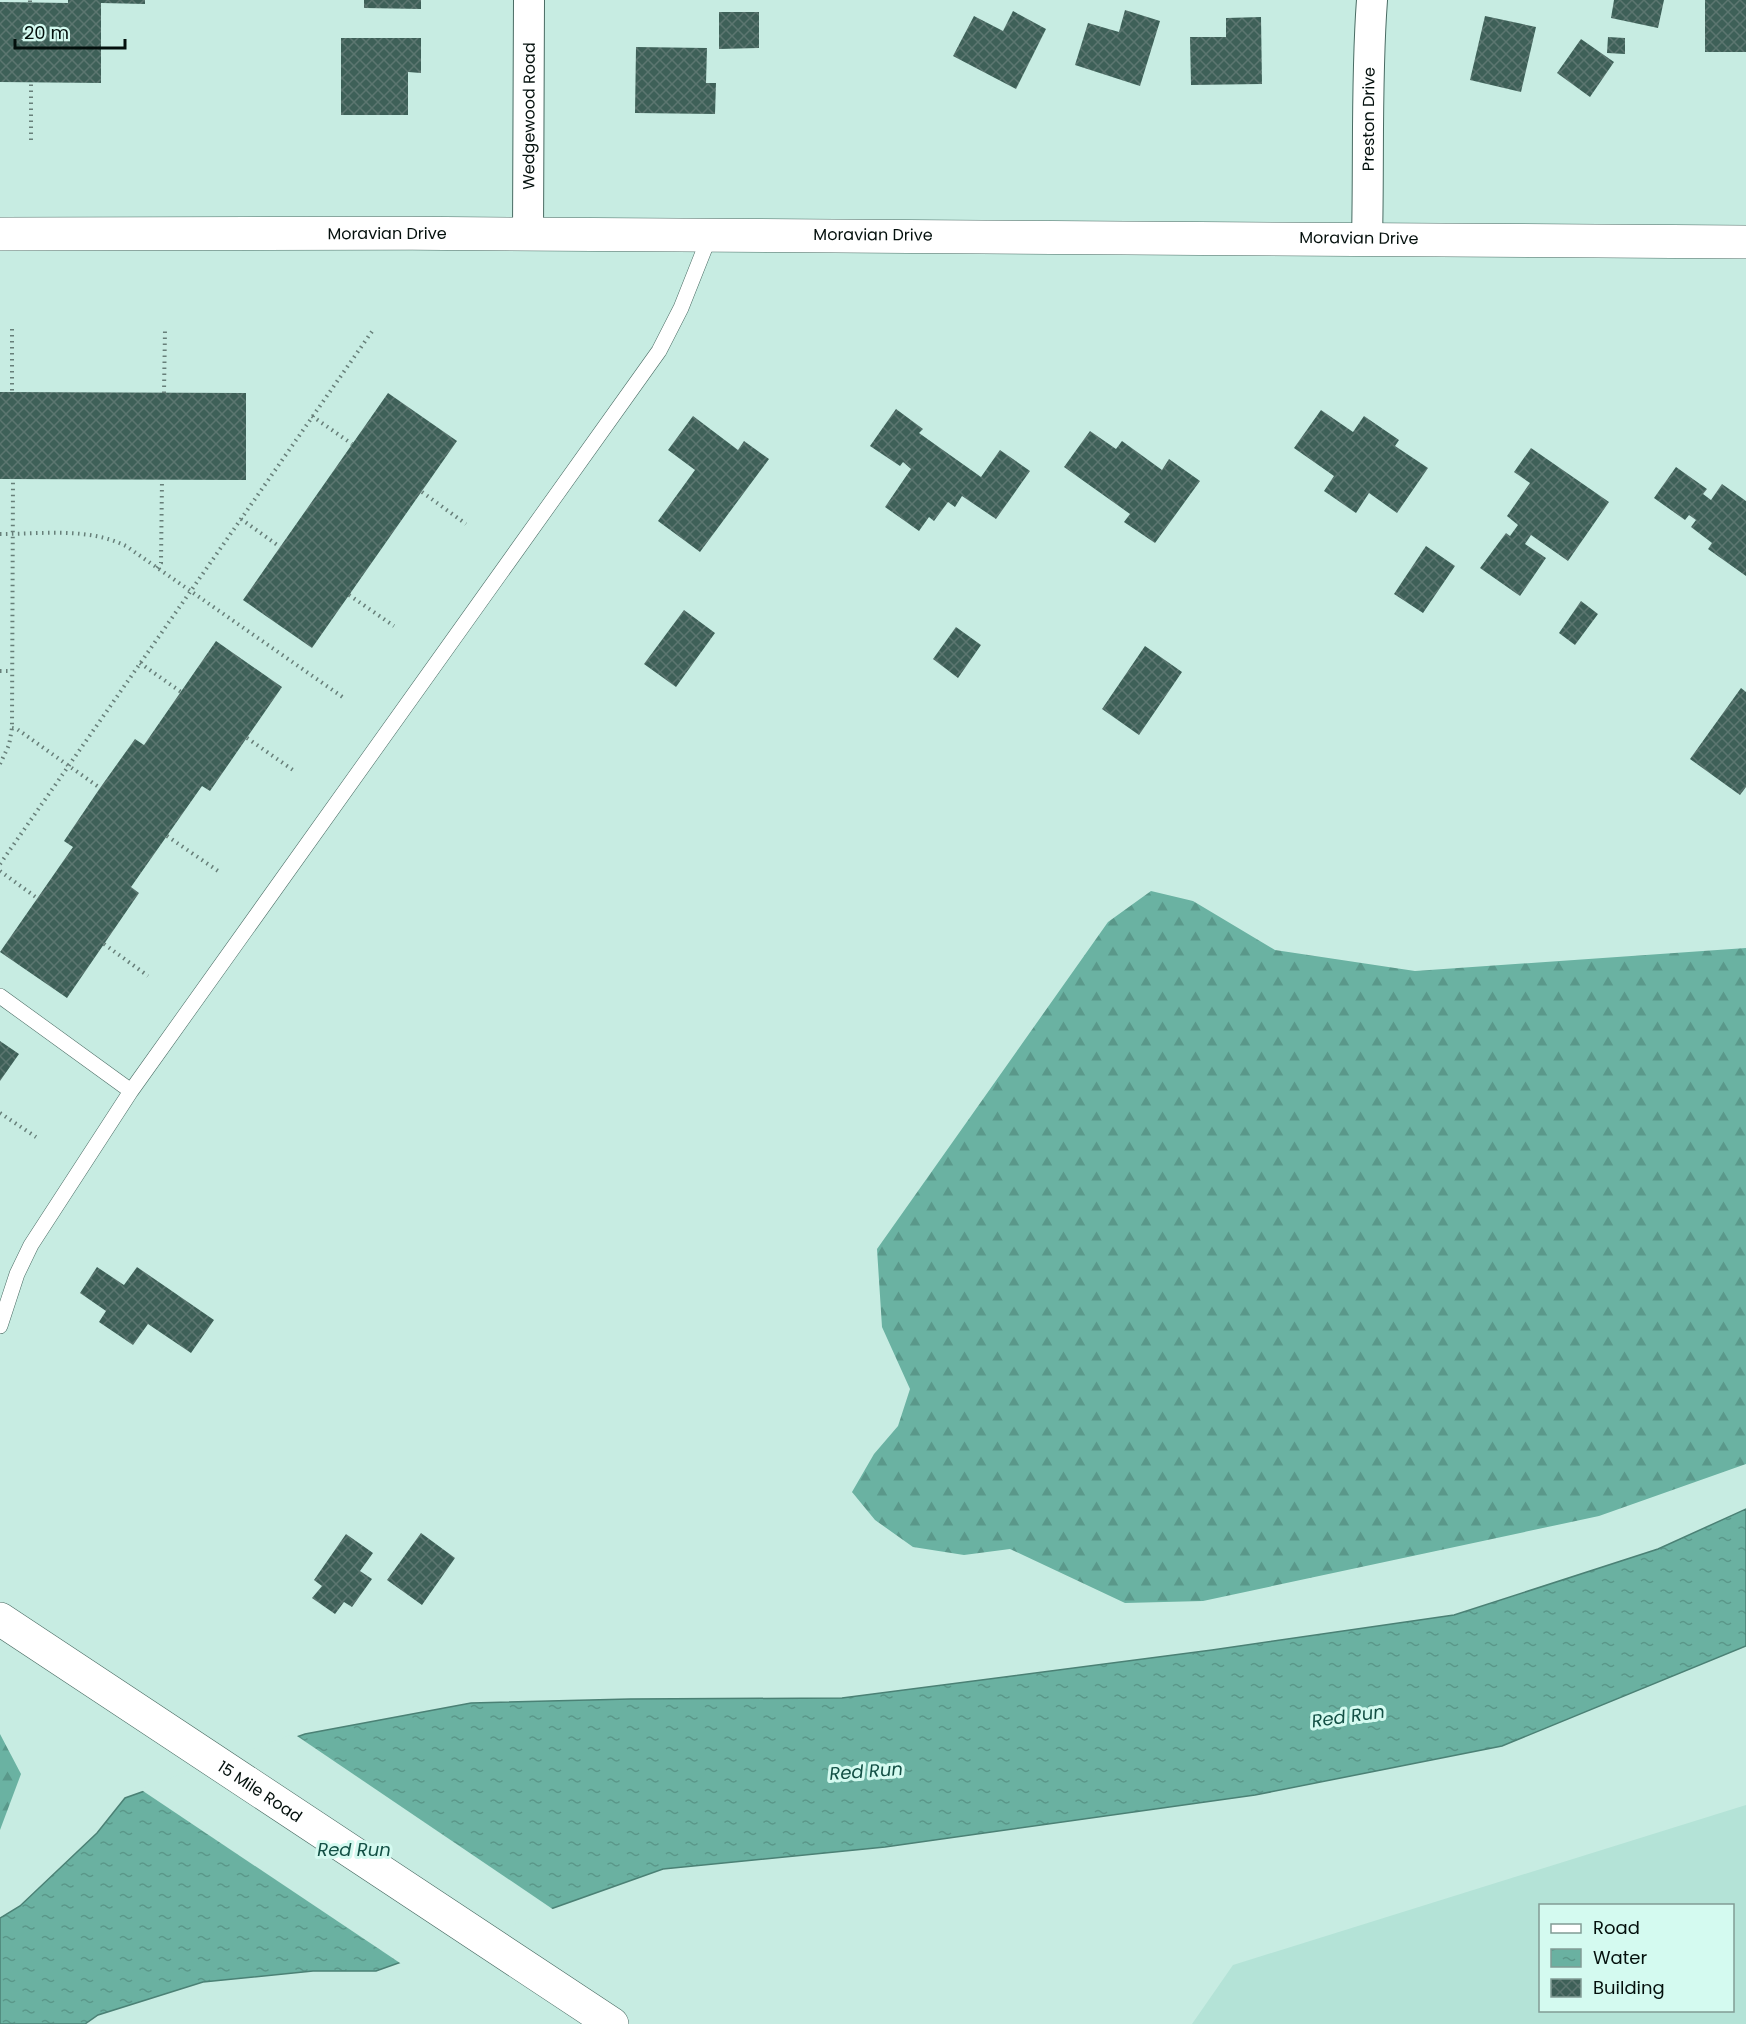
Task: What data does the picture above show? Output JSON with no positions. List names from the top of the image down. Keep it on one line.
{"streets":{"street":["Wedgewood Road","Preston Drive","Moravian Drive","15 Mile Road"]},"crossings":[["Wedgewood Road","Moravian Drive"],["Preston Drive","Moravian Drive"]],"water":["Red Run"],"legend":["Road","Water","Building"],"scale_bar":"20 m"}
